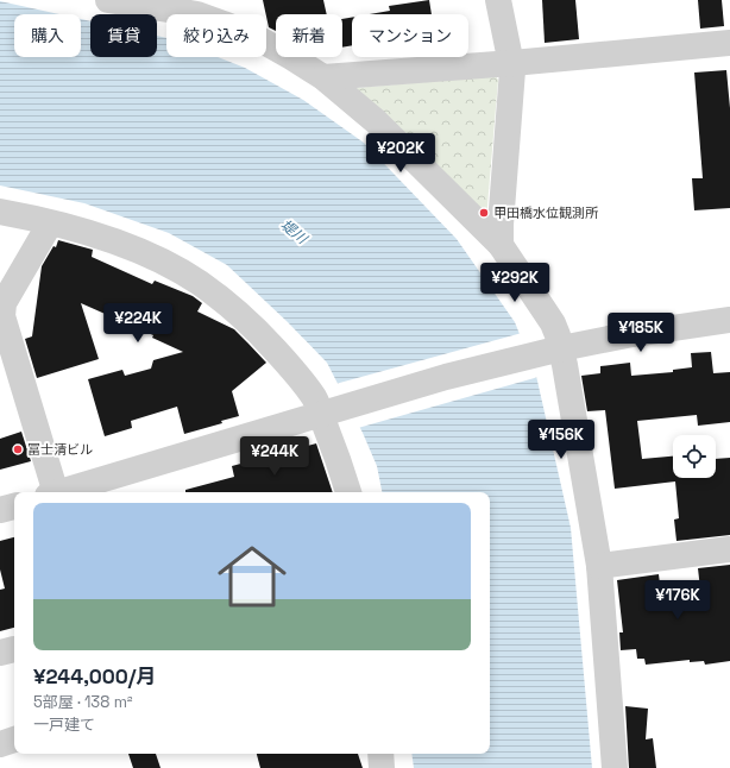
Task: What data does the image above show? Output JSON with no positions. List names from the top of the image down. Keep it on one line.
{"water":["堤川"],"places":["甲田橋水位観測所","冨士清ビル"],"page":{"chip":["購入","賃貸","絞り込み","新着","マンション"],"price":["¥202K","¥292K","¥224K","¥185K","¥156K","¥244K","¥176K"],"list":[{"name":"¥244,000/月","note":"5部屋 · 138 m² · 一戸建て"}]}}
